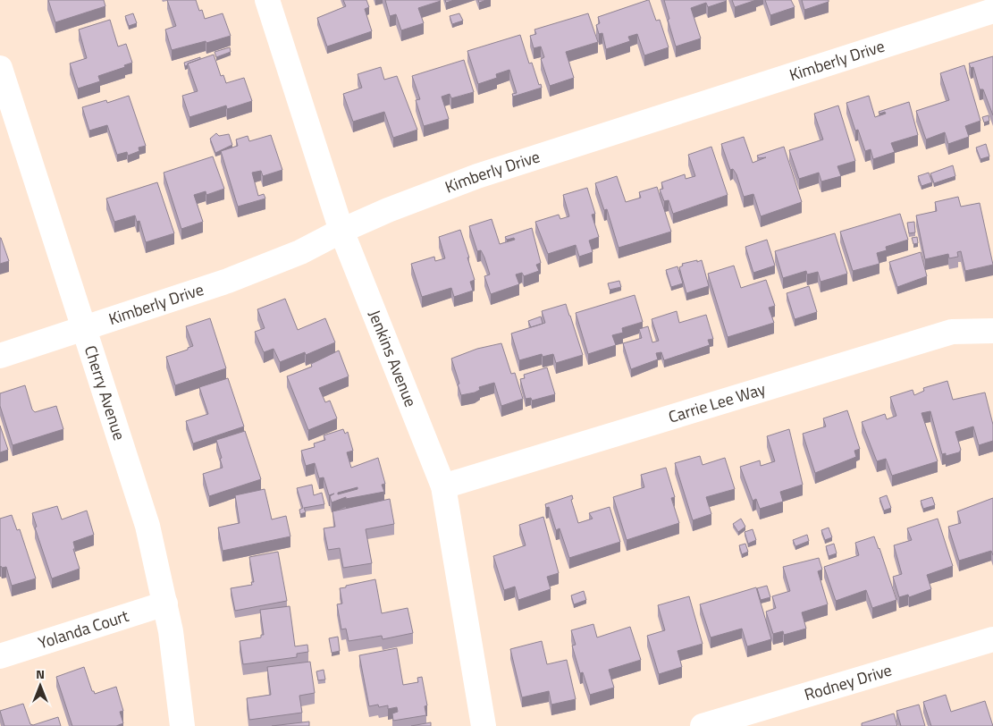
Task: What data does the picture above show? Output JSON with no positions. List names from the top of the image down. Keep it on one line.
{"streets":{"street":["Kimberly Drive","Jenkins Avenue","Cherry Avenue","Carrie Lee Way","Yolanda Court","Rodney Drive"]},"crossings":[["Kimberly Drive","Jenkins Avenue"],["Kimberly Drive","Cherry Avenue"],["Jenkins Avenue","Carrie Lee Way"],["Cherry Avenue","Yolanda Court"]],"north":"top"}
